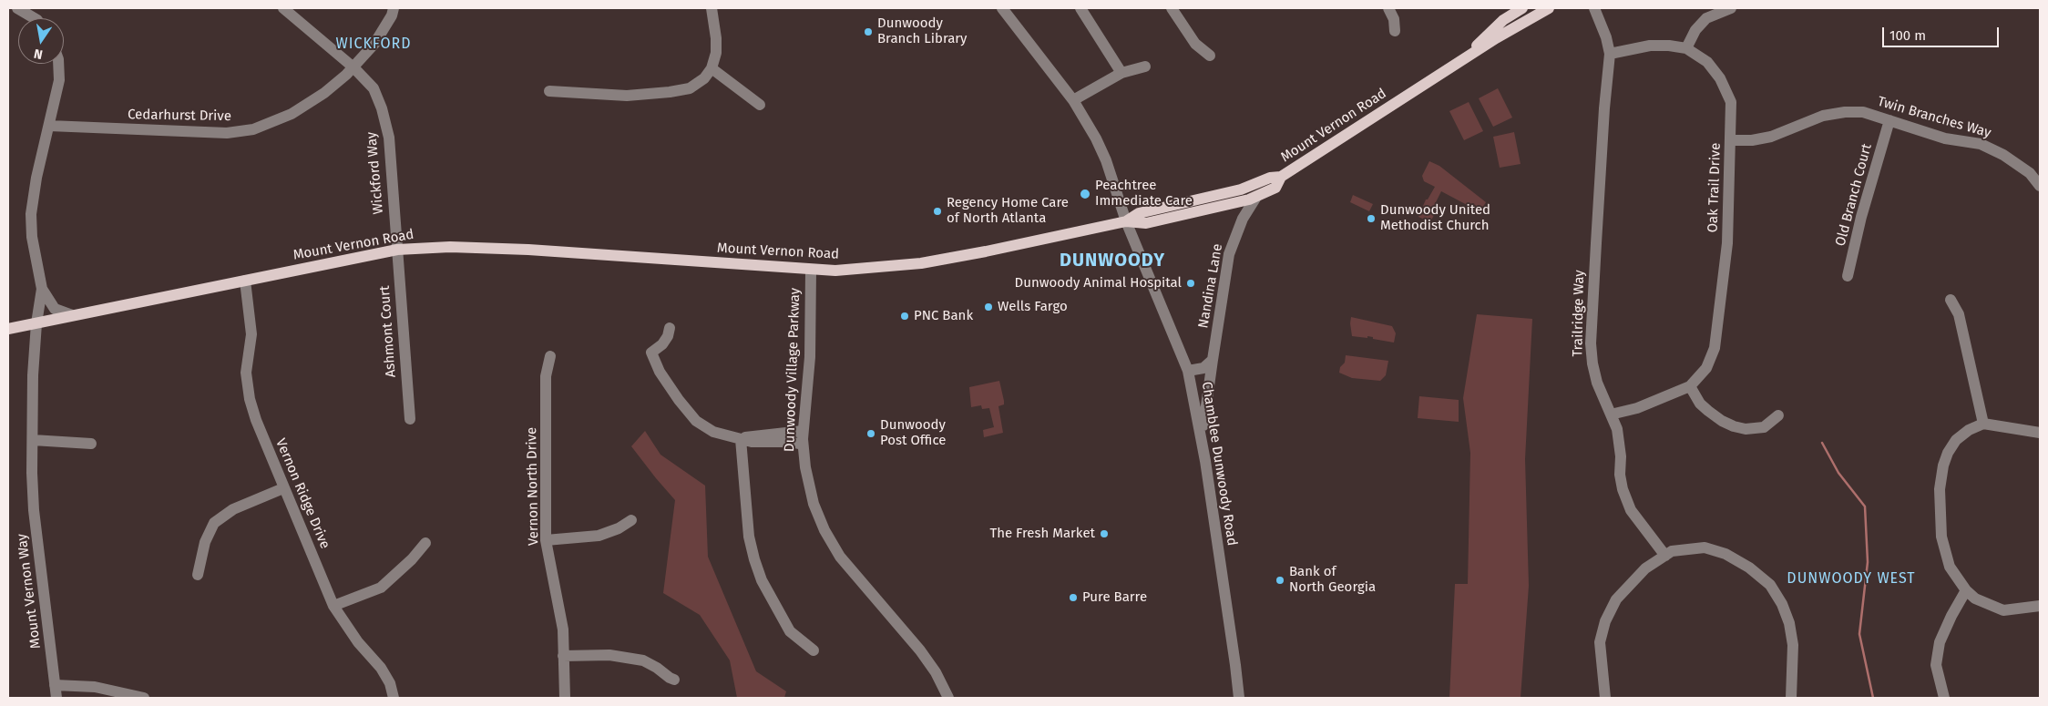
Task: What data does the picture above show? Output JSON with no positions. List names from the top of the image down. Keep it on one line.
{"streets":{"main road":["Mount Vernon Road"],"street":["Cedarhurst Drive","Twin Branches Way","Wickford Way","Oak Trail Drive","Old Branch Court","Nandina Lane","Trailridge Way","Ashmont Court","Dunwoody Village Parkway","Chamblee Dunwoody Road","Vernon North Drive","Vernon Ridge Drive","Mount Vernon Way"]},"crossings":[["Cedarhurst Drive","Wickford Way"],["Cedarhurst Drive","Mount Vernon Way"],["Twin Branches Way","Oak Trail Drive"],["Twin Branches Way","Old Branch Court"],["Mount Vernon Road","Wickford Way"],["Mount Vernon Road","Ashmont Court"],["Mount Vernon Road","Dunwoody Village Parkway"],["Mount Vernon Road","Chamblee Dunwoody Road"],["Mount Vernon Road","Vernon Ridge Drive"],["Mount Vernon Road","Mount Vernon Way"],["Wickford Way","Ashmont Court"],["Oak Trail Drive","Trailridge Way"],["Nandina Lane","Chamblee Dunwoody Road"]],"districts":["WICKFORD","DUNWOODY","DUNWOODY WEST"],"places":["Dunwoody Branch Library","Peachtree Immediate Care","Regency Home Care of North Atlanta","Dunwoody United Methodist Church","Dunwoody Animal Hospital","Wells Fargo","PNC Bank","Dunwoody Post Office","The Fresh Market","Bank of North Georgia","Pure Barre"],"scale_bar":"100 m","north":"bottom"}
